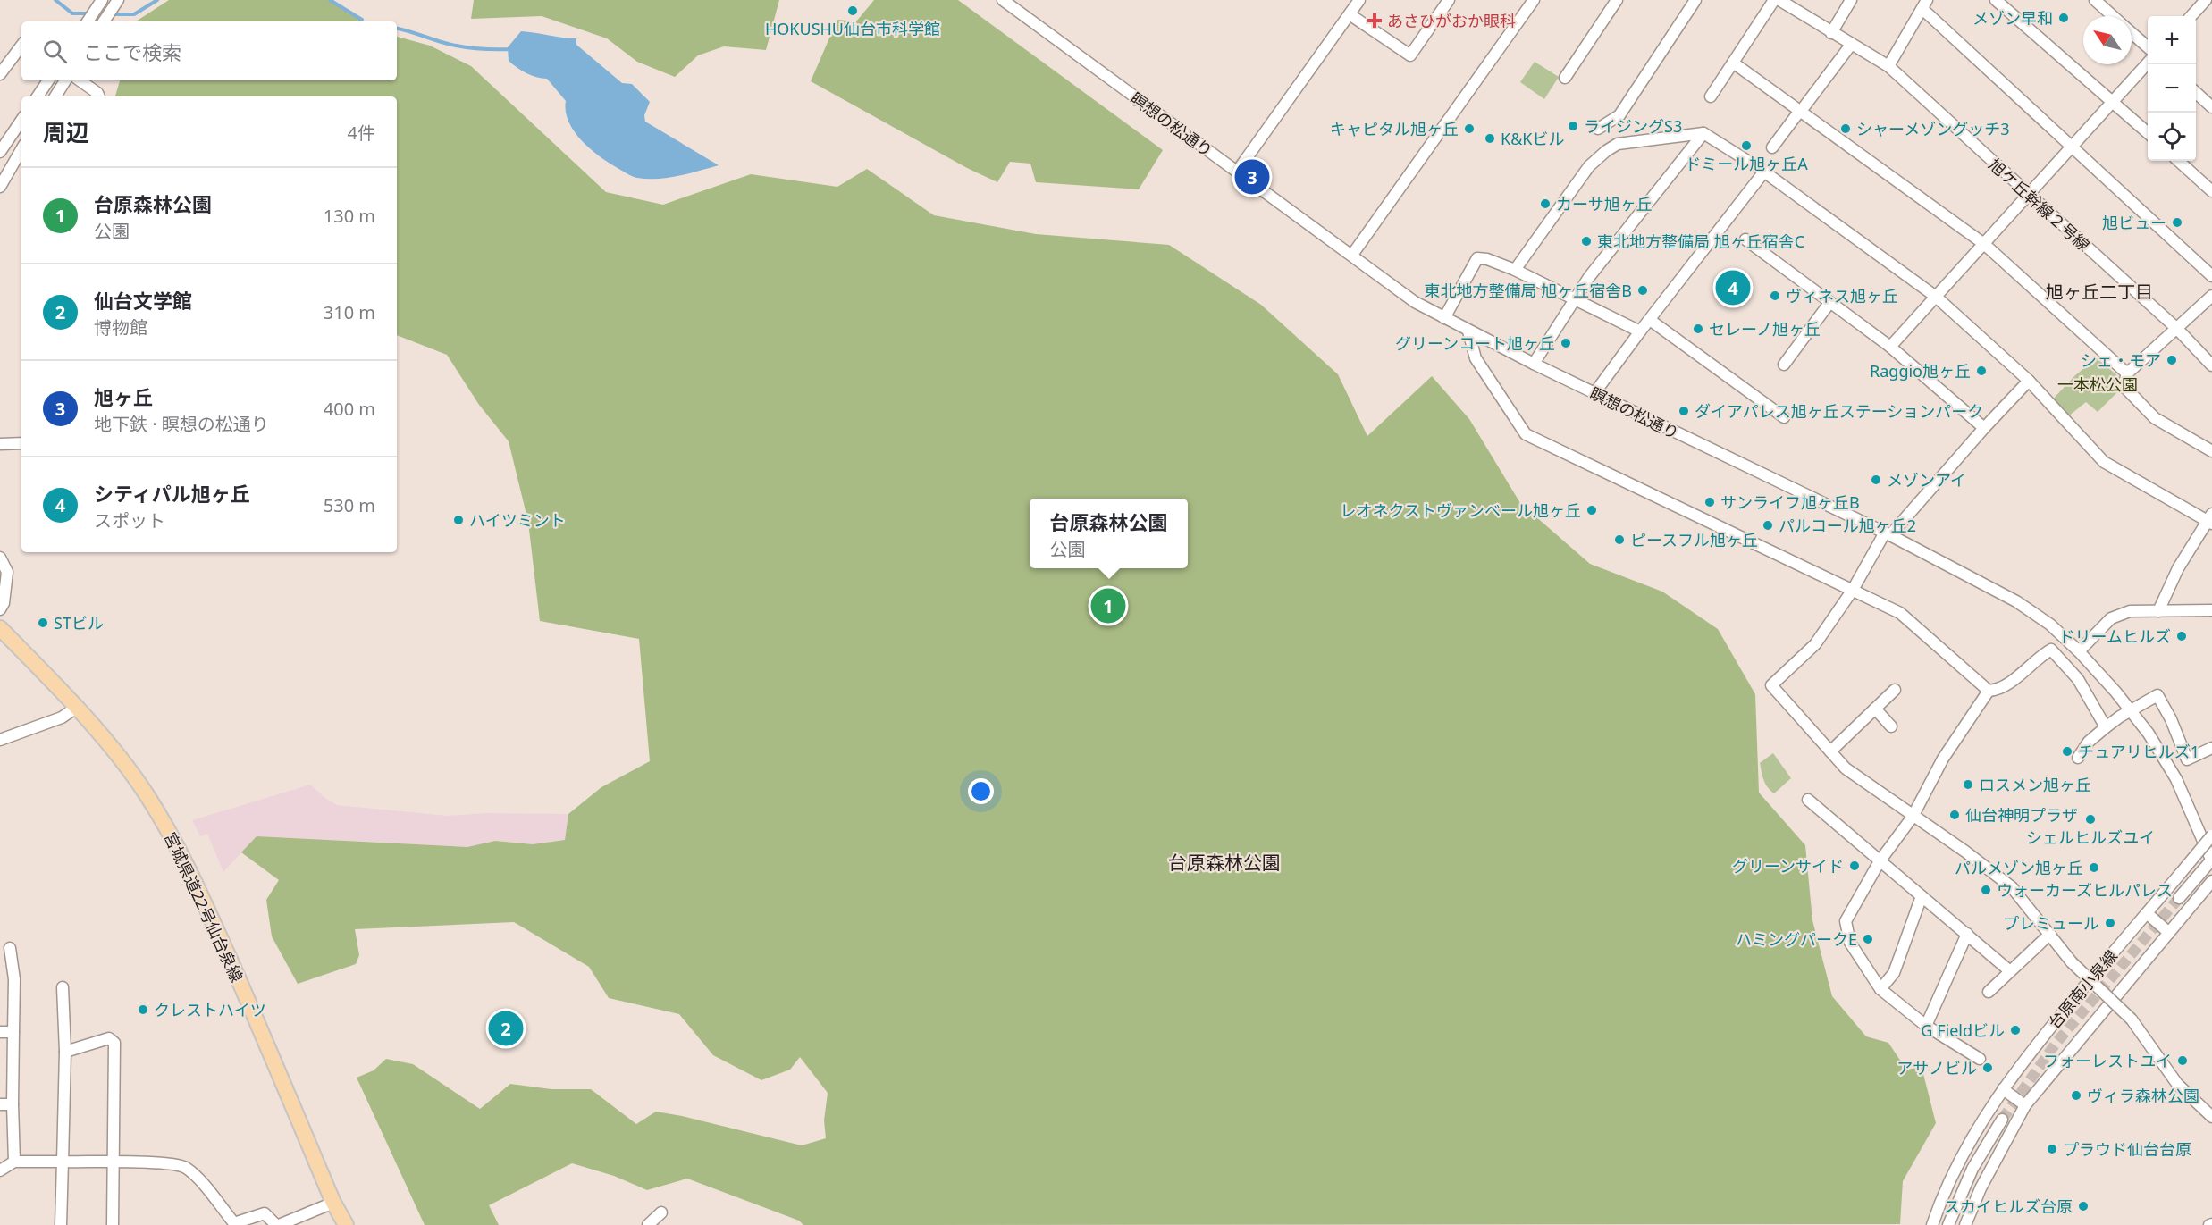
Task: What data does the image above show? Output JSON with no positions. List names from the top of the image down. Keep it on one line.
{"streets":{"main road":["宮城県道22号仙台泉線"],"street":["瞑想の松通り","旭ケ丘幹線２号線","台原南小泉線"]},"districts":["旭ヶ丘二丁目","台原森林公園"],"parks":["一本松公園"],"places":{"other":["HOKUSHU仙台市科学館","メゾン早和","ライジングS3","キャピタル旭ヶ丘","シャーメゾングッチ3","K&Kビル","ドミール旭ヶ丘A","カーサ旭ヶ丘","旭ビュー","東北地方整備局 旭ヶ丘宿舎C","東北地方整備局 旭ヶ丘宿舎B","ヴィネス旭ヶ丘","セレーノ旭ヶ丘","グリーンコート旭ヶ丘","シェ・モア","Raggio旭ヶ丘","ダイアパレス旭ヶ丘ステーションパーク","メゾンアイ","サンライフ旭ヶ丘B","レオネクストヴァンベール旭ヶ丘","ハイツミント","パルコール旭ヶ丘2","ピースフル旭ヶ丘","STビル","ドリームヒルズ","チュアリヒルズ1","ロスメン旭ヶ丘","仙台神明プラザ","シェルヒルズユイ","グリーンサイド","パルメゾン旭ヶ丘","ウォーカーズヒルパレス","プレミュール","ハミングパークE","クレストハイツ","G Fieldビル","フォーレストユイ","アサノビル","ヴィラ森林公園","プラウド仙台台原","スカイヒルズ台原"],"health":["あさひがおか眼科"]},"north":"top left","page":{"map_buttons":["+","−"],"search":"ここで検索","heading":["周辺","4件"],"pins":["3","4","1","2"],"list":[{"mark":"1","name":"台原森林公園","note":"公園","value":"130 m"},{"mark":"2","name":"仙台文学館","note":"博物館","value":"310 m"},{"mark":"3","name":"旭ヶ丘","note":"地下鉄 · 瞑想の松通り","value":"400 m"},{"mark":"4","name":"シティパル旭ヶ丘","note":"スポット","value":"530 m"}],"popup":["台原森林公園","公園"]}}
